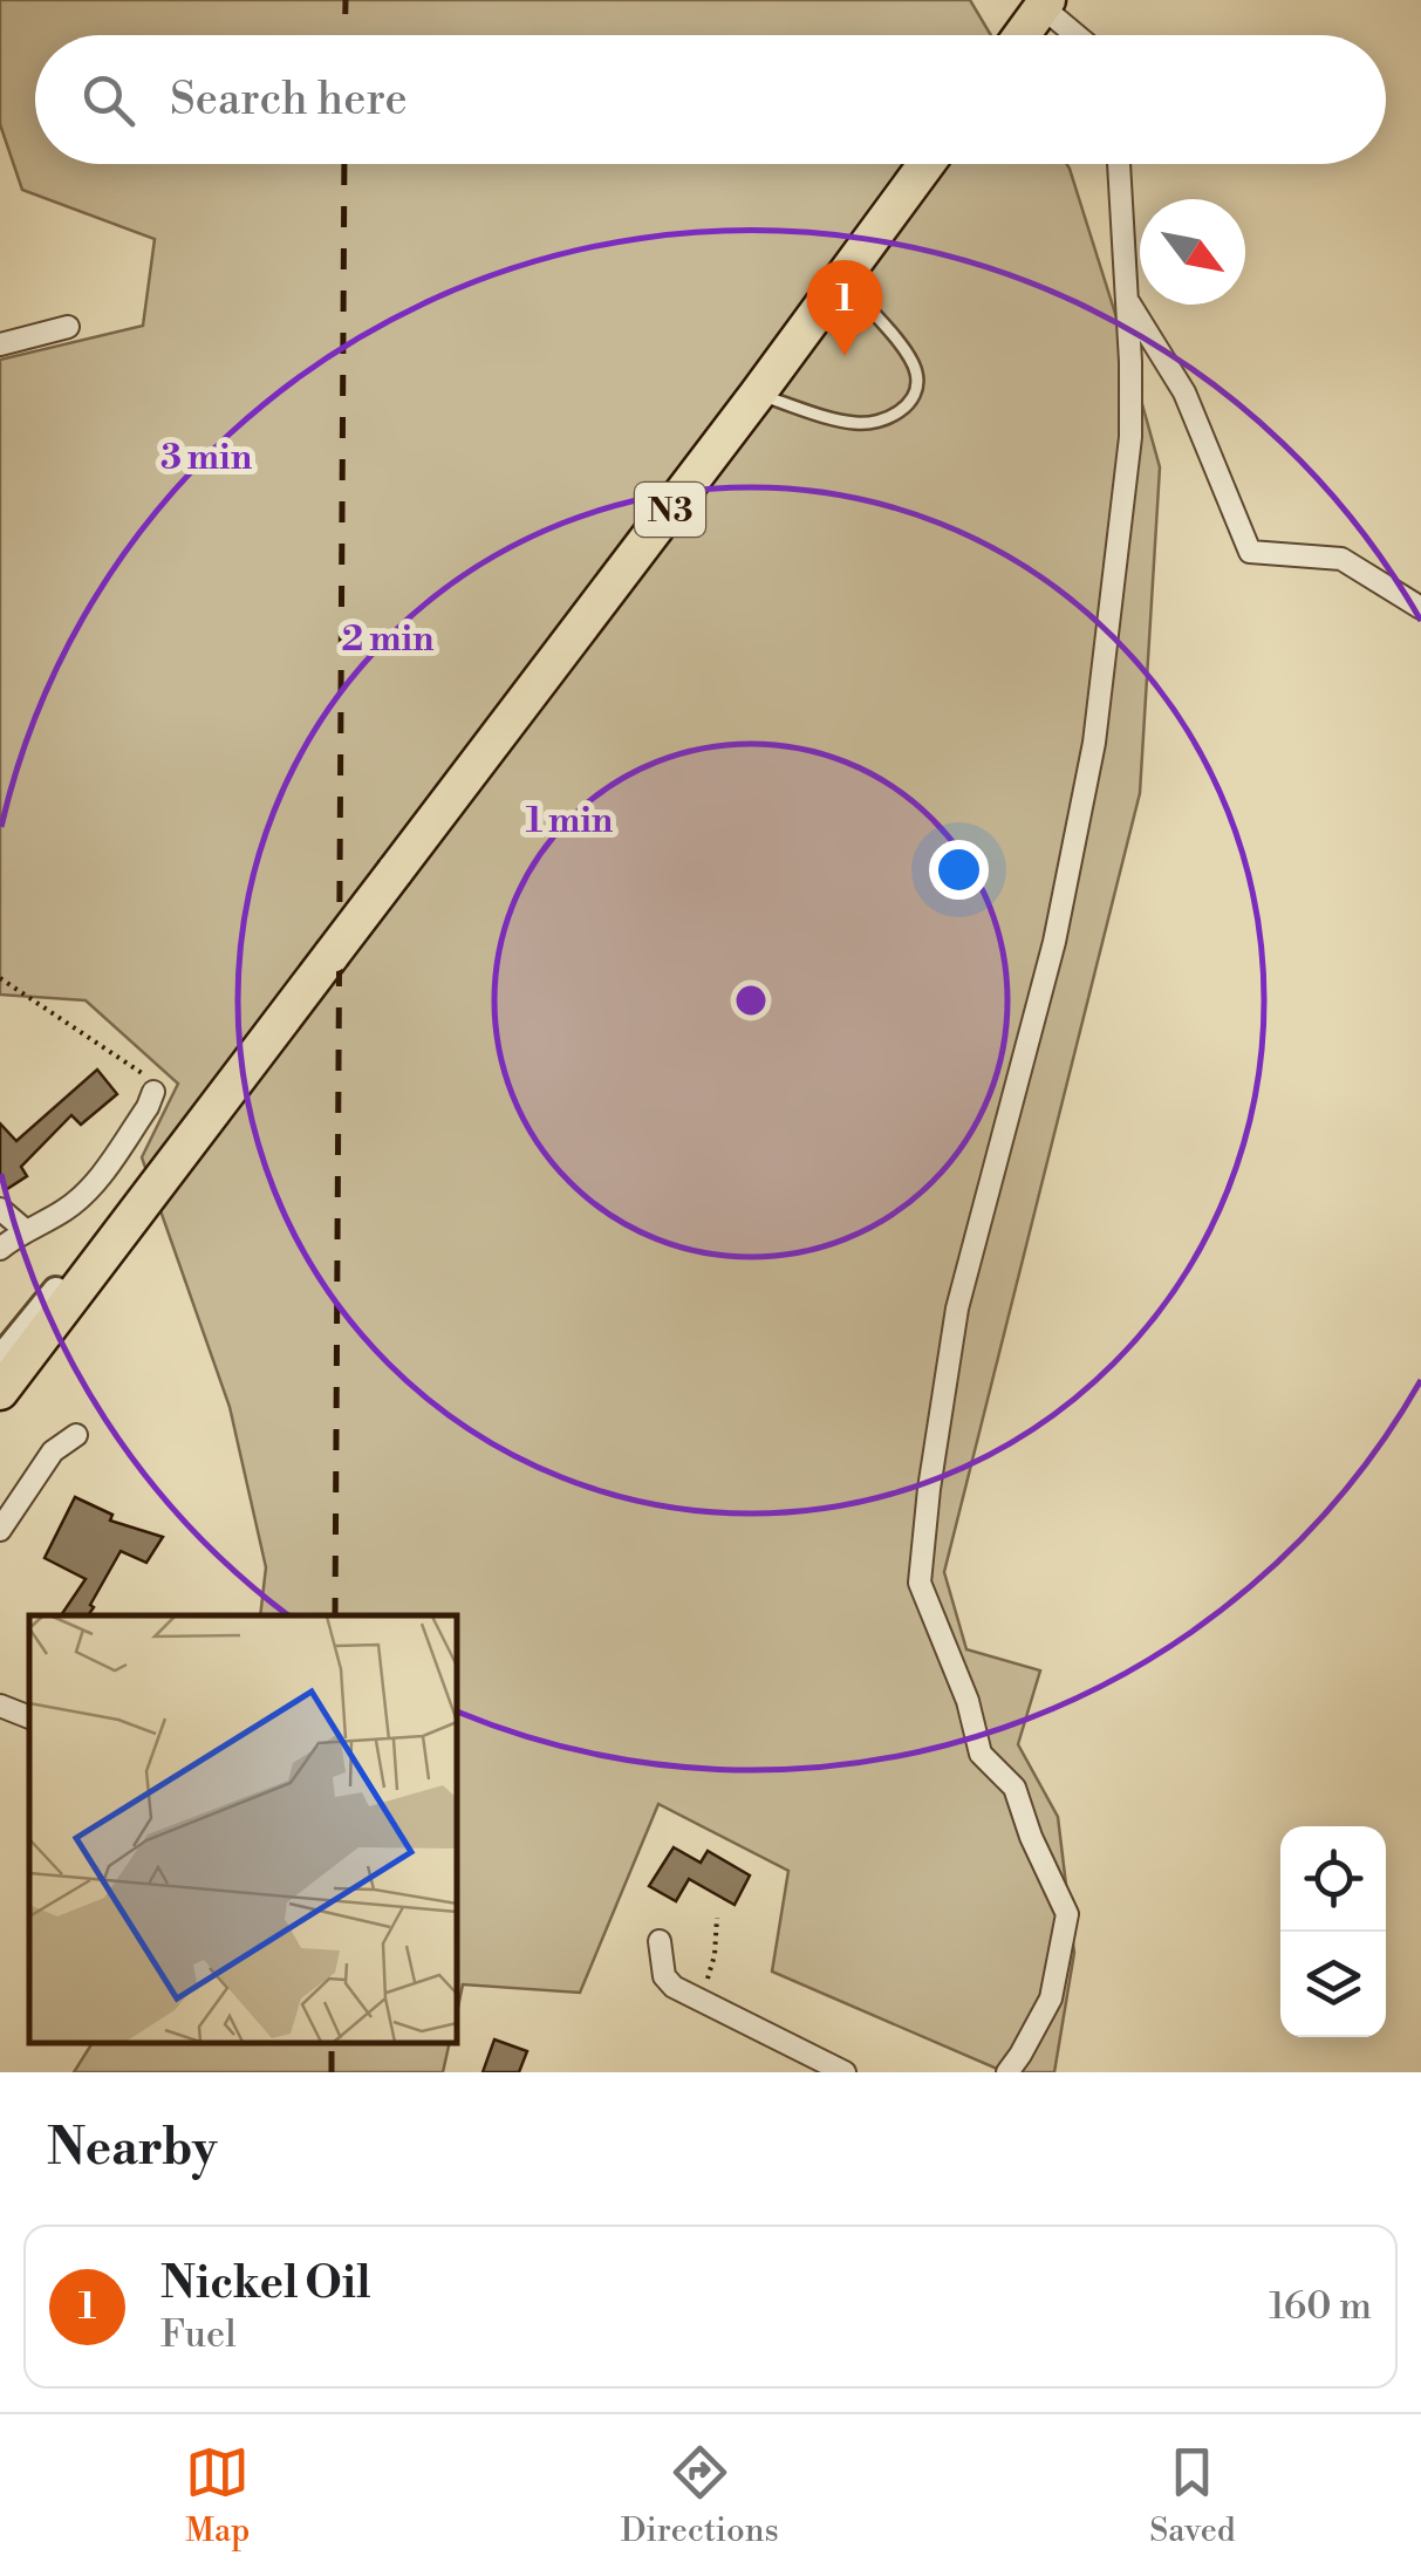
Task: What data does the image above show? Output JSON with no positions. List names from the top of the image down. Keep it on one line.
{"streets":{"highway":["N3"]},"north":"bottom right","page":{"search":"Search here","pins":"1","heading":"Nearby","list":[{"mark":"1","name":"Nickel Oil","note":"Fuel","value":"160 m"}],"nav":["Map","Directions","Saved"]},"rings":["3 min","2 min","1 min"]}
